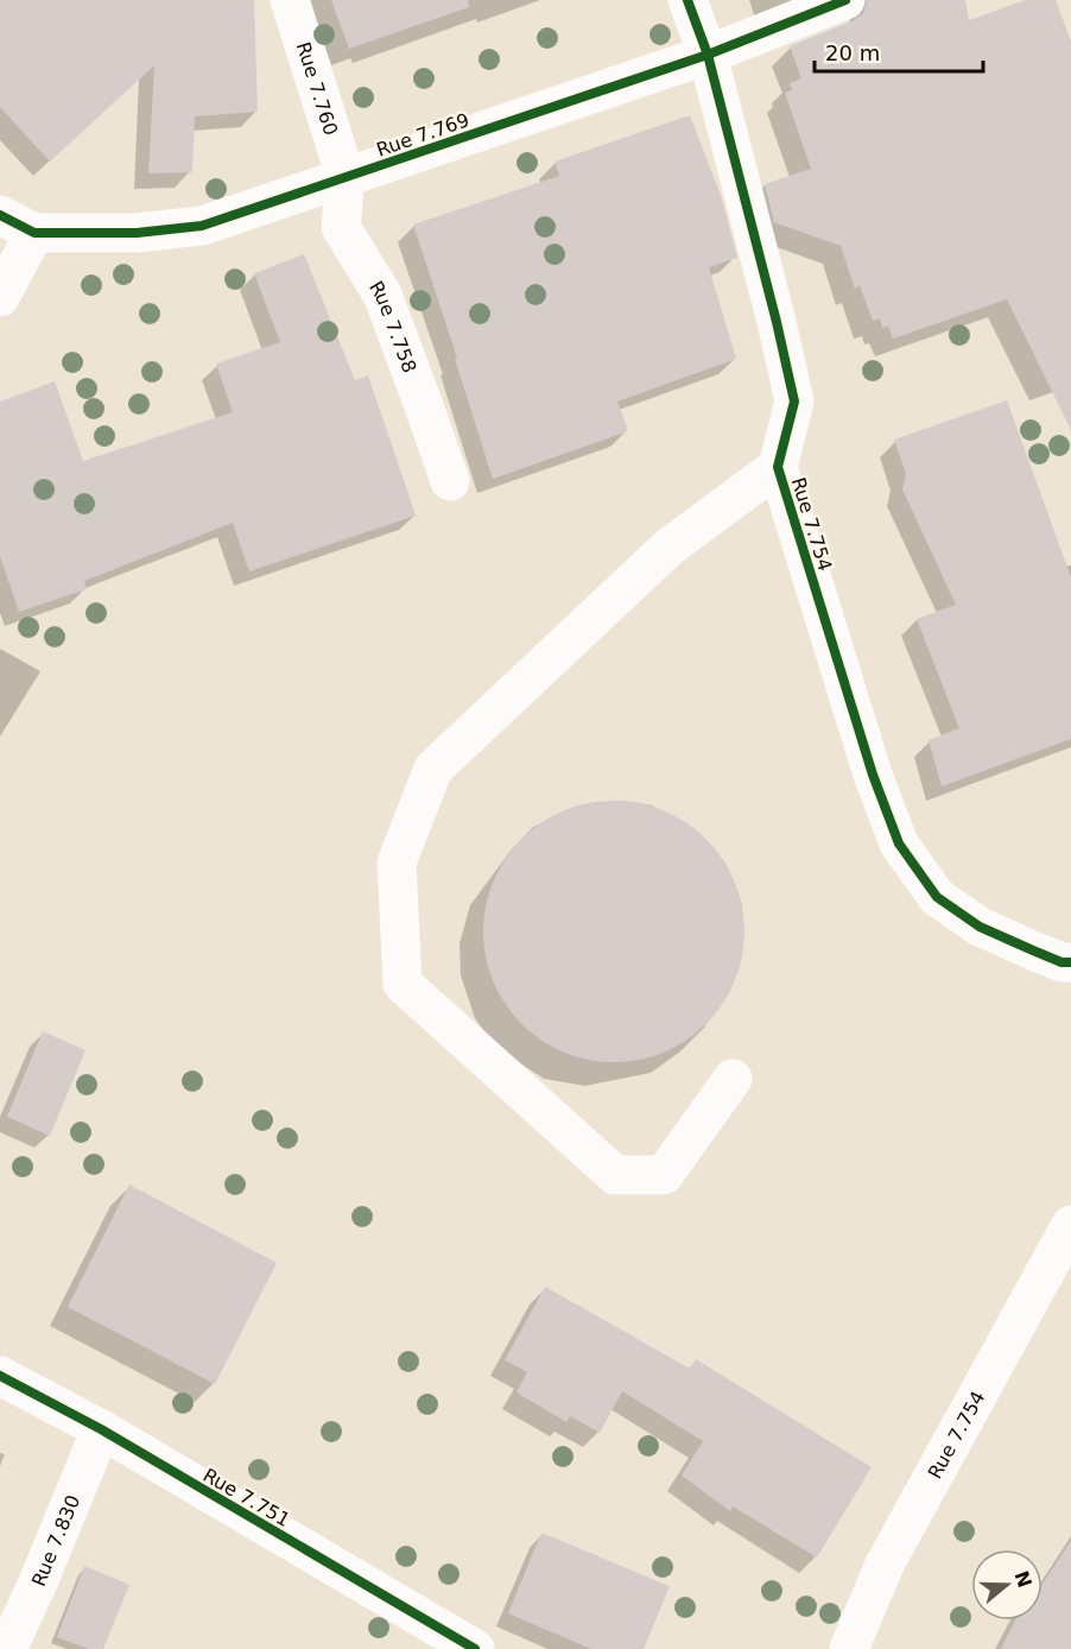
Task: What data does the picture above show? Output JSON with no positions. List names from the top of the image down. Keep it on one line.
{"streets":{"street":["Rue 7.760","Rue 7.769","Rue 7.758","Rue 7.754","Rue 7.751","Rue 7.830"]},"crossings":[["Rue 7.760","Rue 7.769"],["Rue 7.760","Rue 7.758"],["Rue 7.769","Rue 7.758"],["Rue 7.769","Rue 7.754"],["Rue 7.751","Rue 7.830"]],"scale_bar":"20 m","north":"right"}
